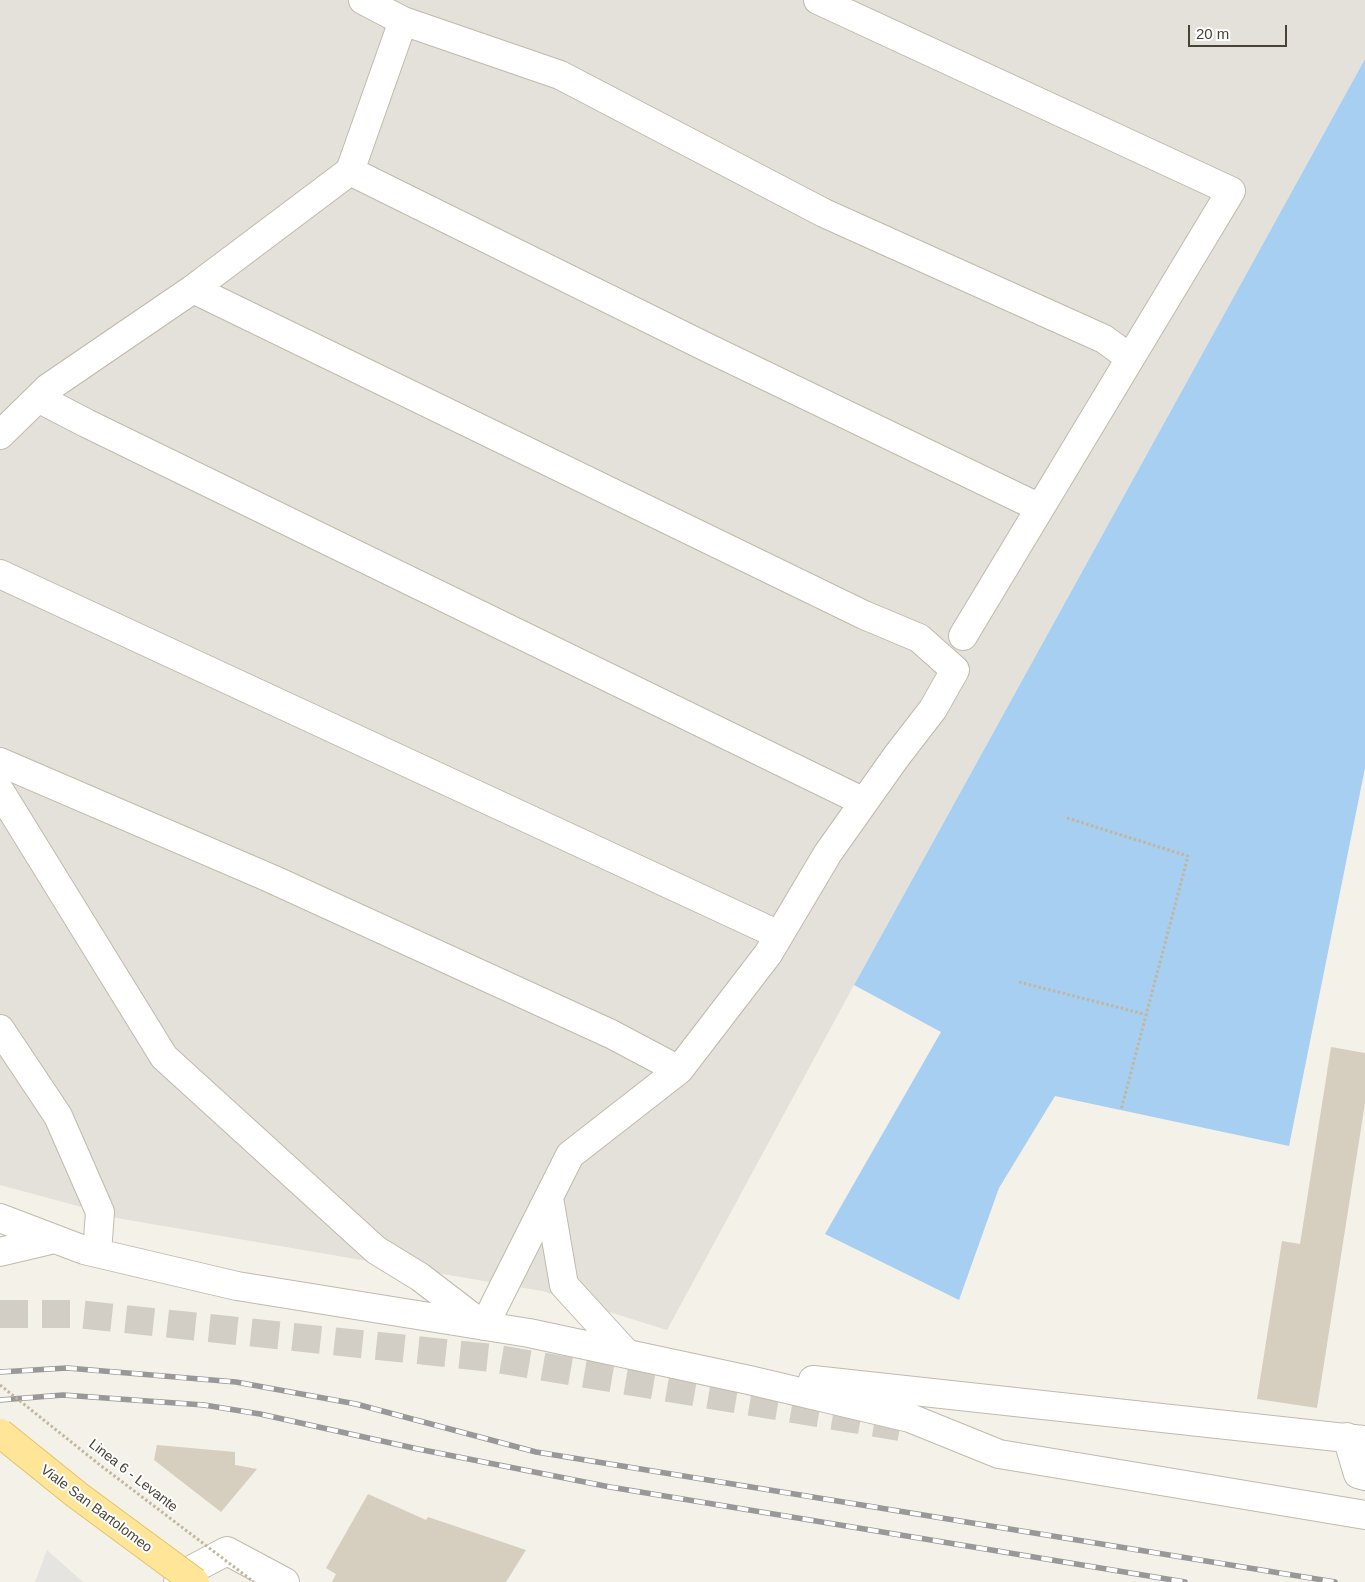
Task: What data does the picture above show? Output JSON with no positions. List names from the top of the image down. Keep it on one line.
{"streets":{"main road":["Viale San Bartolomeo"],"path":["Linea 6 - Levante"]},"scale_bar":"20 m"}
